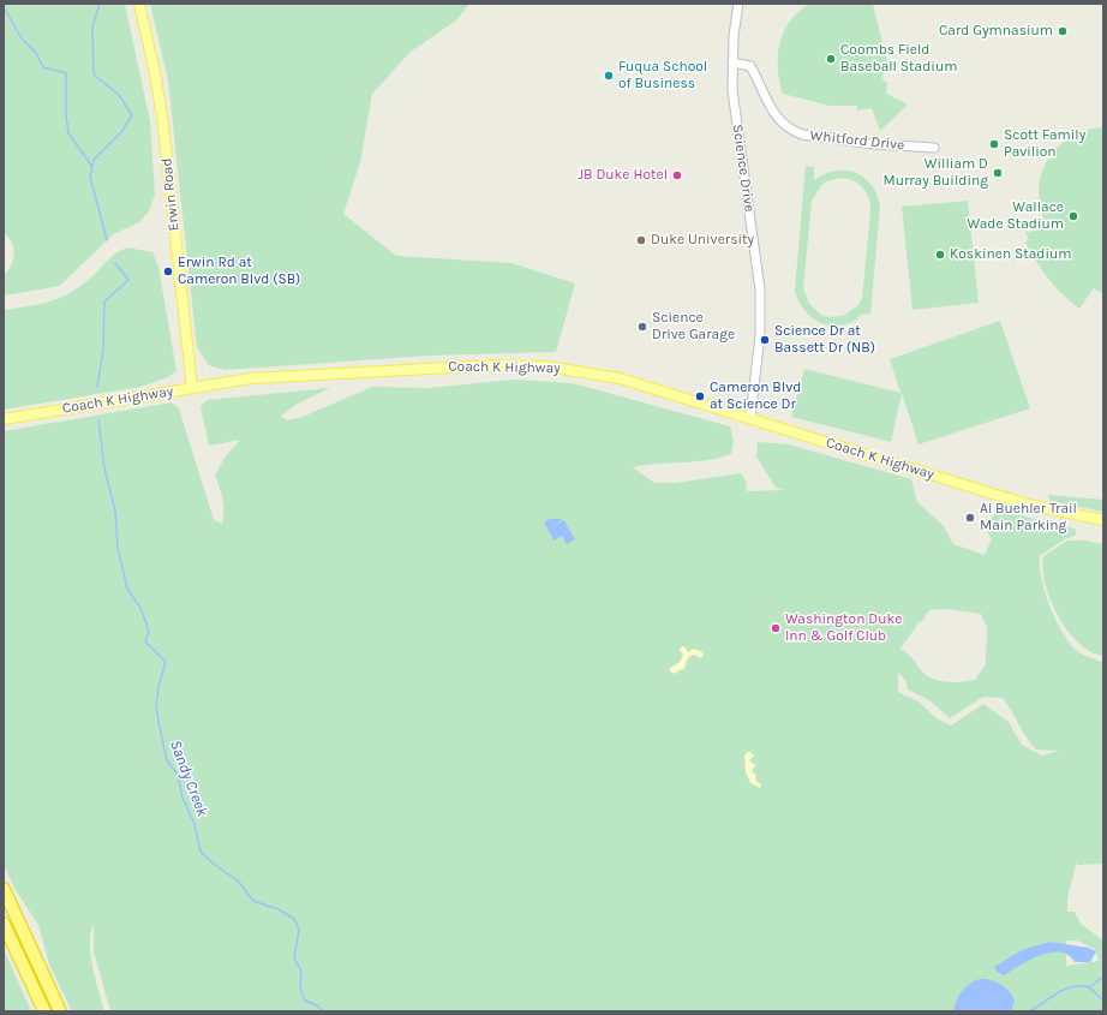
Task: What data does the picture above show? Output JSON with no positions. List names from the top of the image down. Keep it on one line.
{"streets":{"main road":["Erwin Road","Coach K Highway"],"street":["Whitford Drive","Science Drive"]},"crossings":[["Whitford Drive","Science Drive"],["Science Drive","Coach K Highway"],["Erwin Road","Coach K Highway"]],"water":["Sandy Creek"],"places":["Card Gymnasium","Coombs Field Baseball Stadium","Fuqua School of Business","Scott Family Pavilion","William D Murray Building","JB Duke Hotel","Wallace Wade Stadium","Duke University","Koskinen Stadium","Erwin Rd at Cameron Blvd (SB)","Science Drive Garage","Science Dr at Bassett Dr (NB)","Cameron Blvd at Science Dr","Al Buehler Trail Main Parking","Washington Duke Inn & Golf Club"]}
